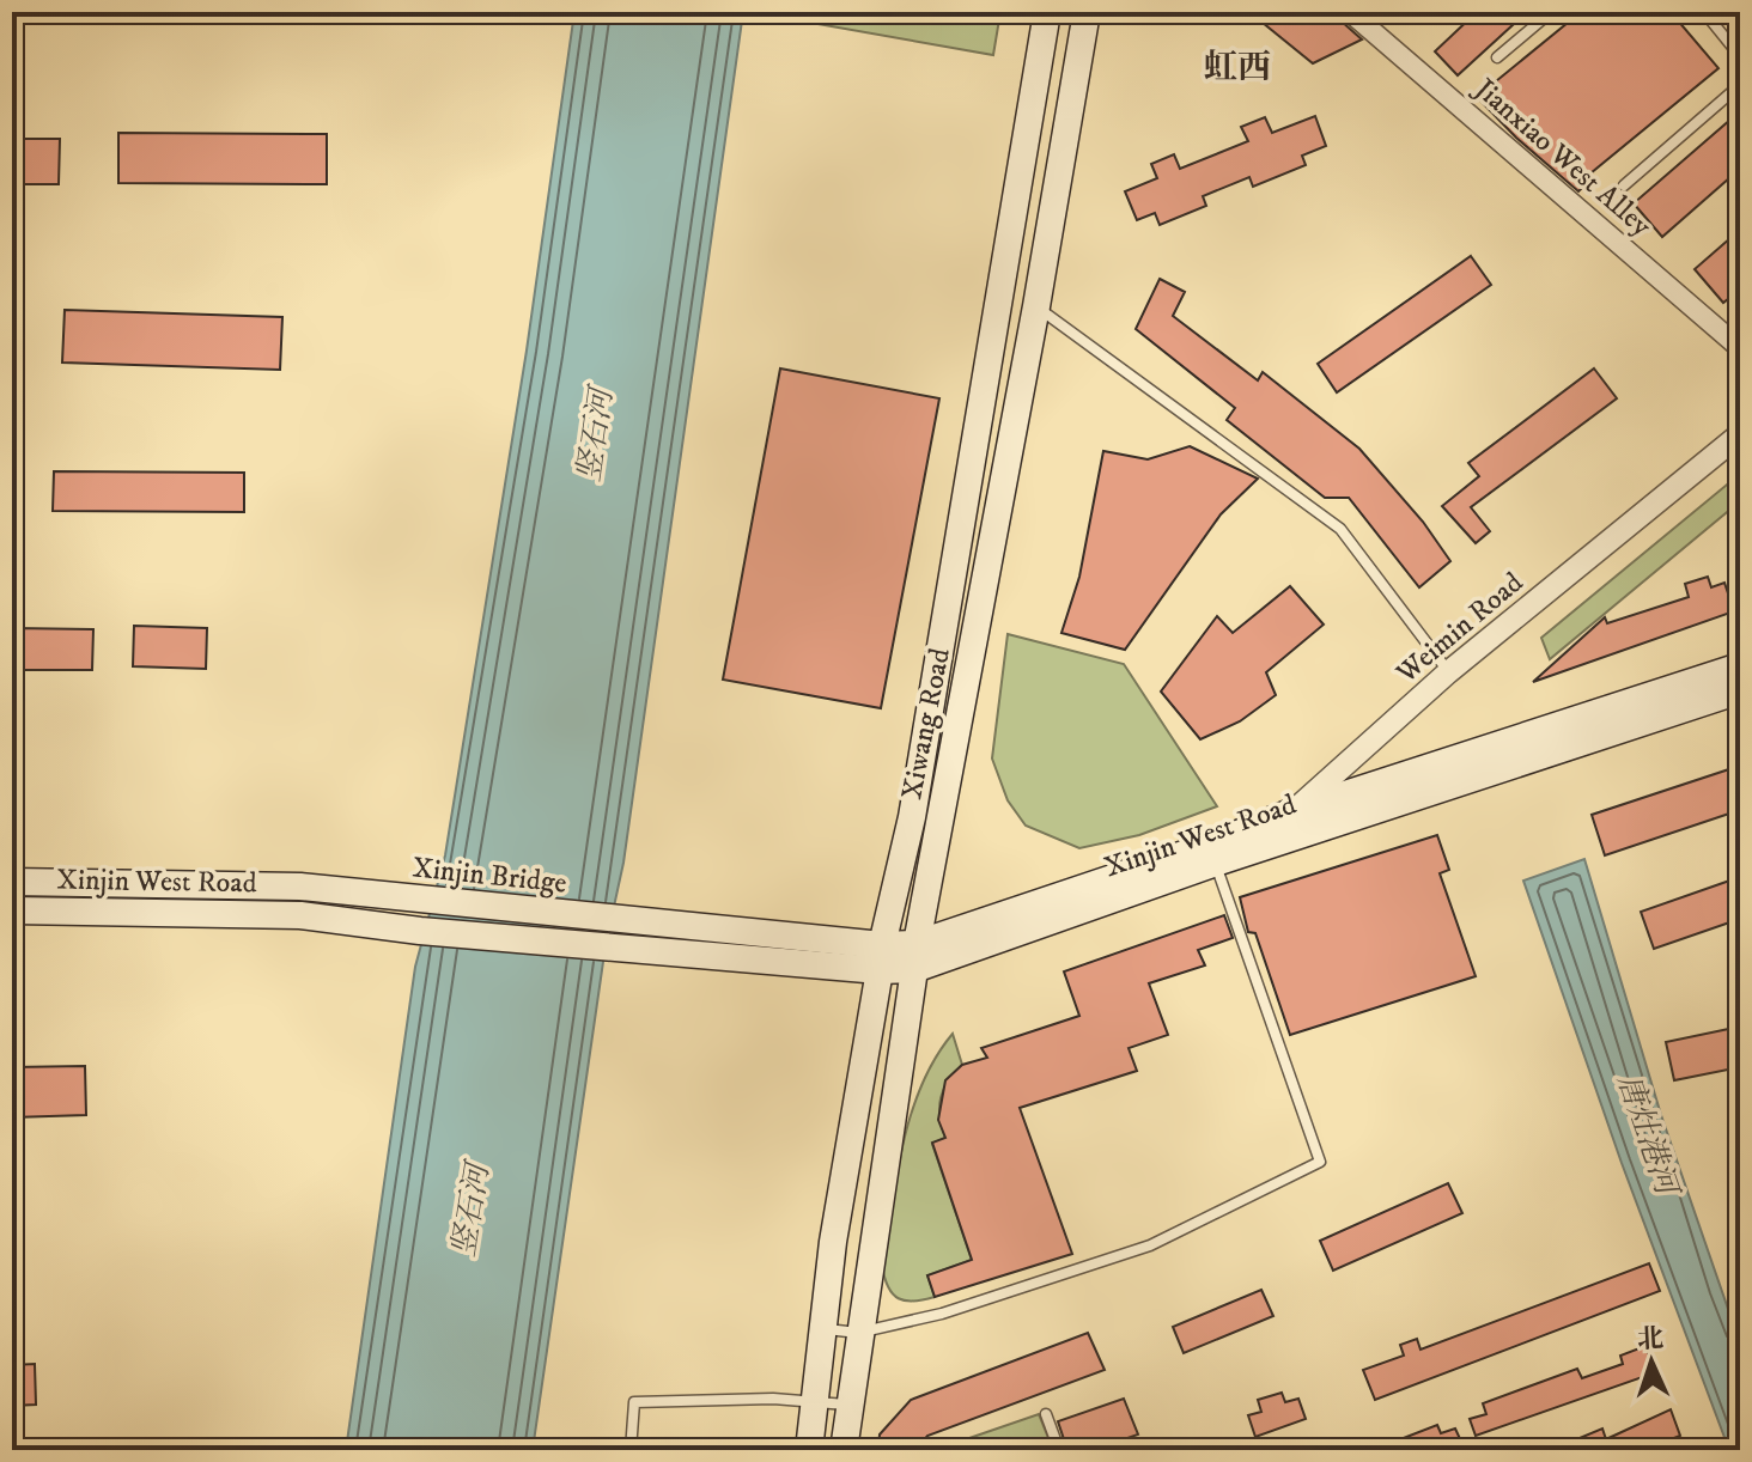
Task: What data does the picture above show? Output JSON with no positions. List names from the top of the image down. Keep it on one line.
{"streets":{"main road":["Xiwang Road","Xinjin West Road","Xinjin Bridge"],"street":["Jianxiao West Alley","Weimin Road"]},"crossings":[["Weimin Road","Xinjin West Road"],["Xiwang Road","Xinjin West Road"],["Xinjin West Road","Xinjin Bridge"]],"districts":["虹西"],"water":["竖石河","唐灶港河"],"north":"top"}
